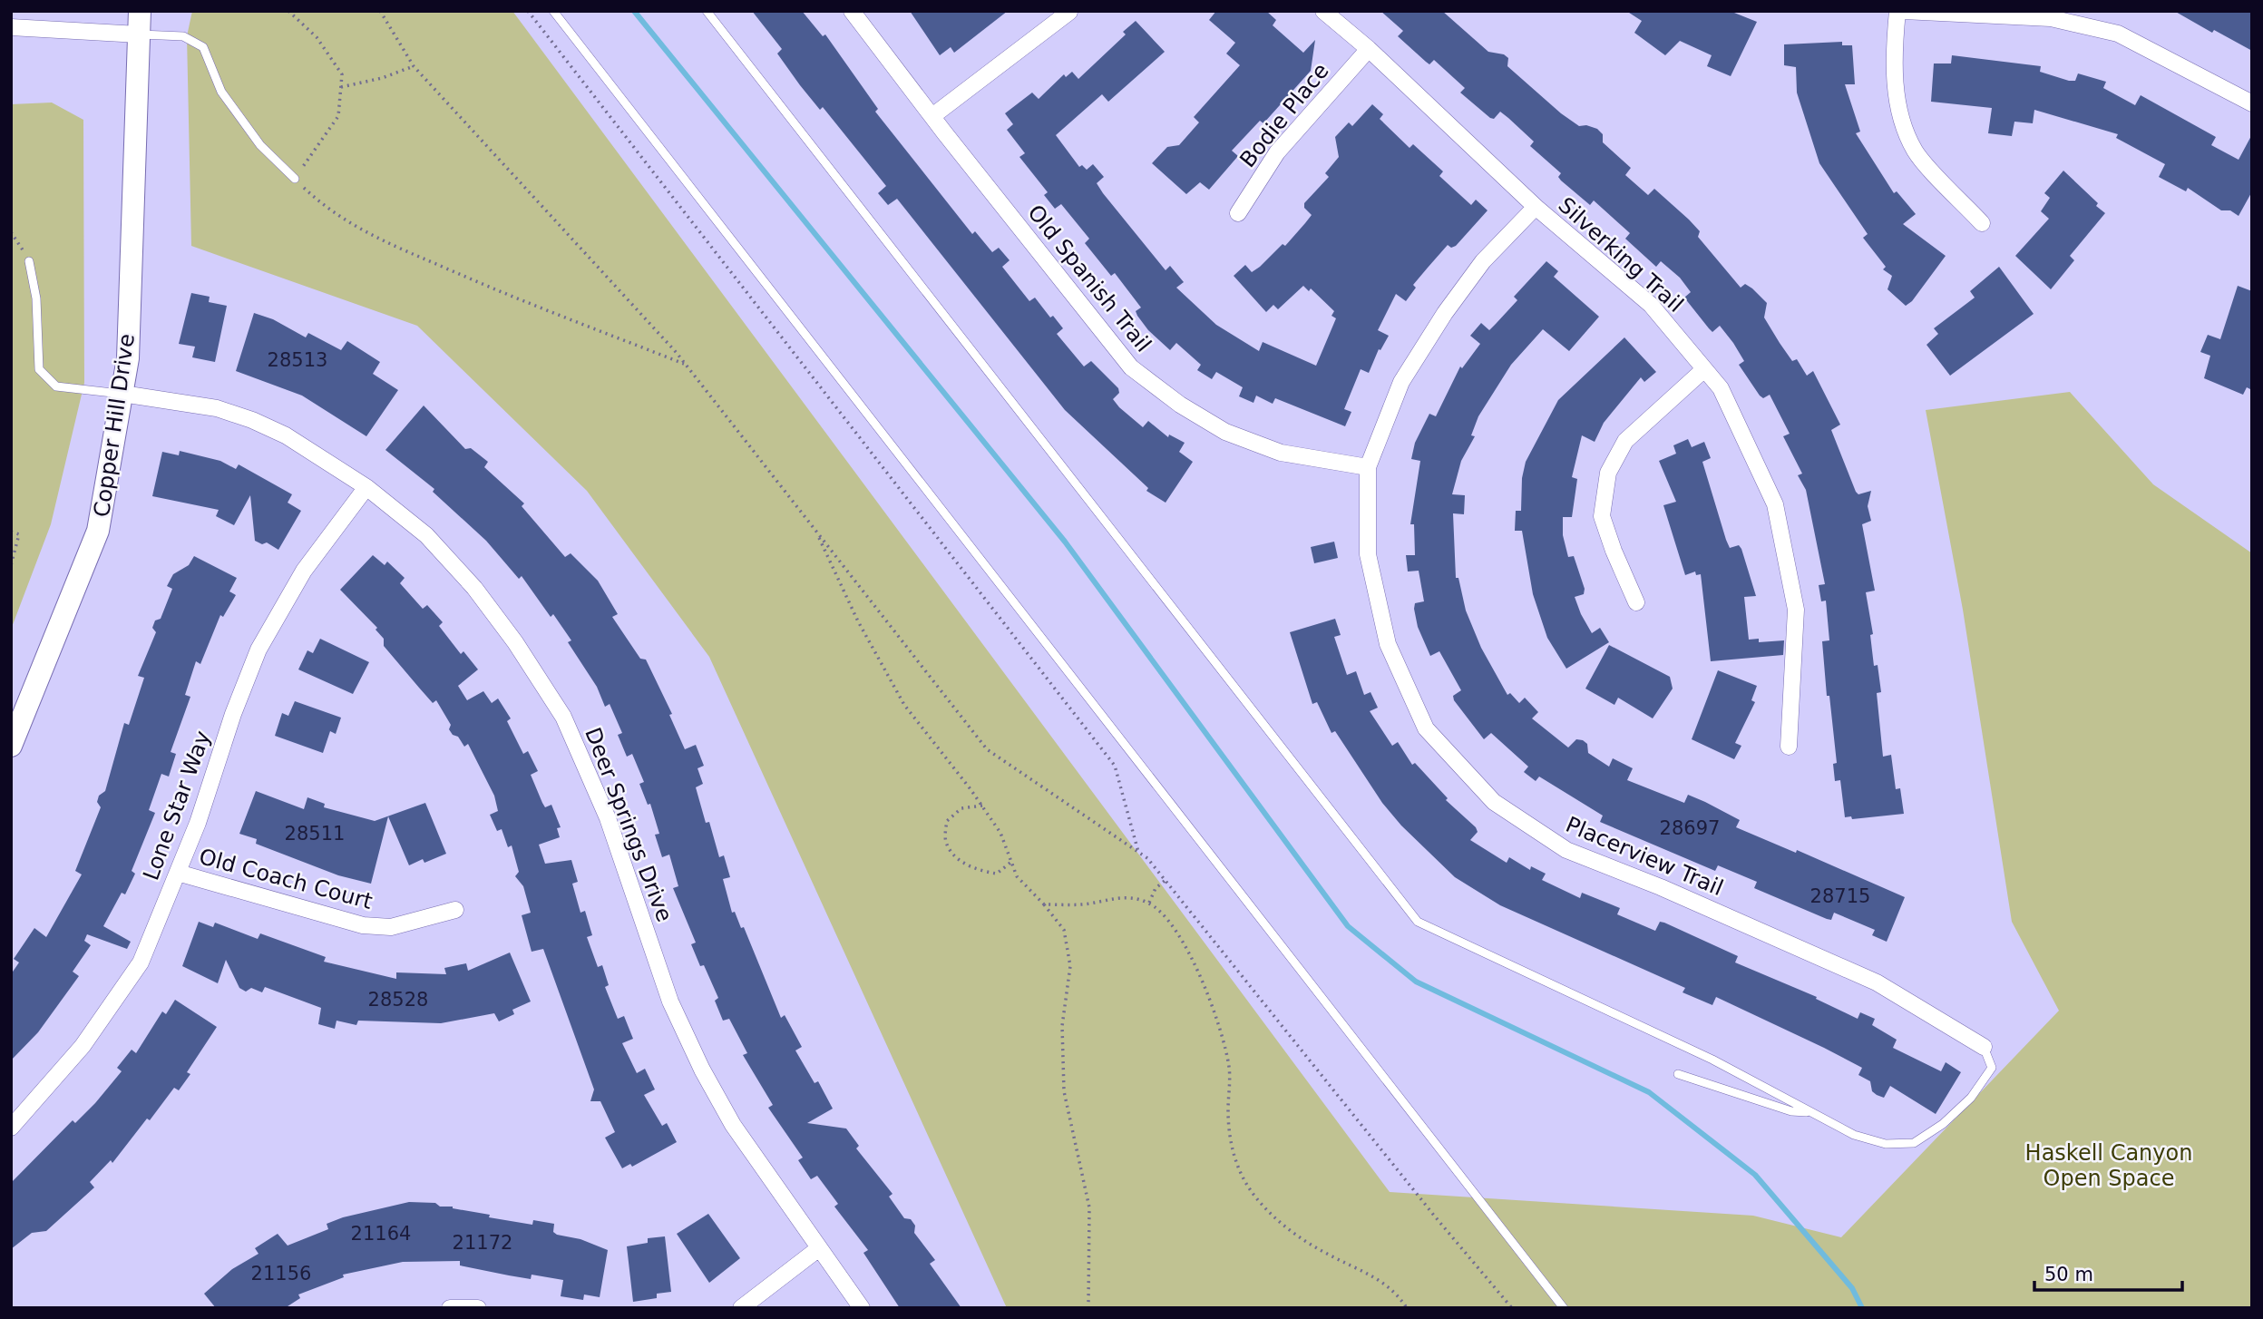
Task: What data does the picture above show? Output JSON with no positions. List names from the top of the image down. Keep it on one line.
{"streets":{"main road":["Copper Hill Drive"],"street":["Bodie Place","Silverking Trail","Old Spanish Trail","Lone Star Way","Deer Springs Drive","Placerview Trail","Old Coach Court"]},"crossings":[["Bodie Place","Silverking Trail"],["Silverking Trail","Placerview Trail"],["Old Spanish Trail","Placerview Trail"],["Copper Hill Drive","Deer Springs Drive"],["Lone Star Way","Deer Springs Drive"],["Lone Star Way","Old Coach Court"]],"parks":["Haskell Canyon Open Space"],"house_numbers":["28513","28697","28511","28715","28528","21164","21172","21156"],"scale_bar":"50 m"}
